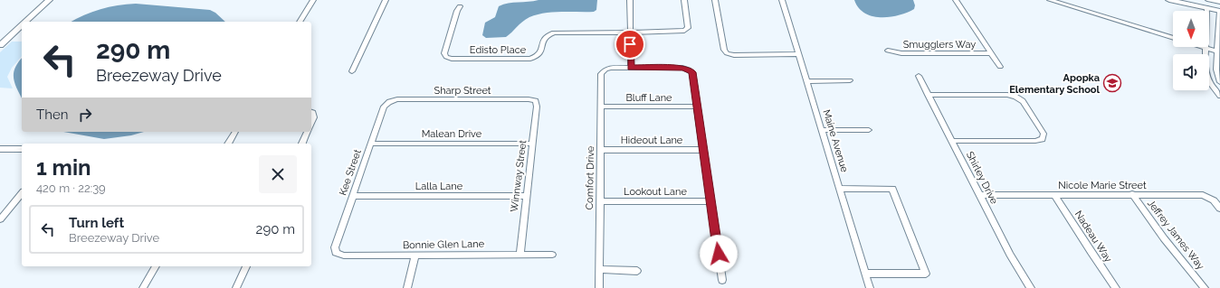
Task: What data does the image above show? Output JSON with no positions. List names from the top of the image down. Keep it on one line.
{"streets":{"street":["Smugglers Way","Edisto Place","Sharp Street","Bluff Lane","Malean Drive","Hideout Lane","Maine Avenue","Kee Street","Winnway Street","Comfort Drive","Shirley Drive","Nicole Marie Street","Lalla Lane","Lookout Lane","Jeffrey James Way","Nadeau Way","Bonnie Glen Lane"]},"crossings":[["Sharp Street","Kee Street"],["Sharp Street","Winnway Street"],["Bluff Lane","Comfort Drive"],["Malean Drive","Kee Street"],["Malean Drive","Winnway Street"],["Hideout Lane","Comfort Drive"],["Kee Street","Lalla Lane"],["Kee Street","Bonnie Glen Lane"],["Winnway Street","Lalla Lane"],["Winnway Street","Bonnie Glen Lane"],["Comfort Drive","Lookout Lane"],["Shirley Drive","Nicole Marie Street"],["Nicole Marie Street","Jeffrey James Way"],["Nicole Marie Street","Nadeau Way"]],"places":{"school or university":["Apopka Elementary School"]},"north":"bottom","page":{"turn":["290 m","Breezeway Drive"],"then":"Then","heading":["1 min","420 m · 22:39"],"list":[{"name":"Turn left","note":"Breezeway Drive","value":"290 m"}]}}
